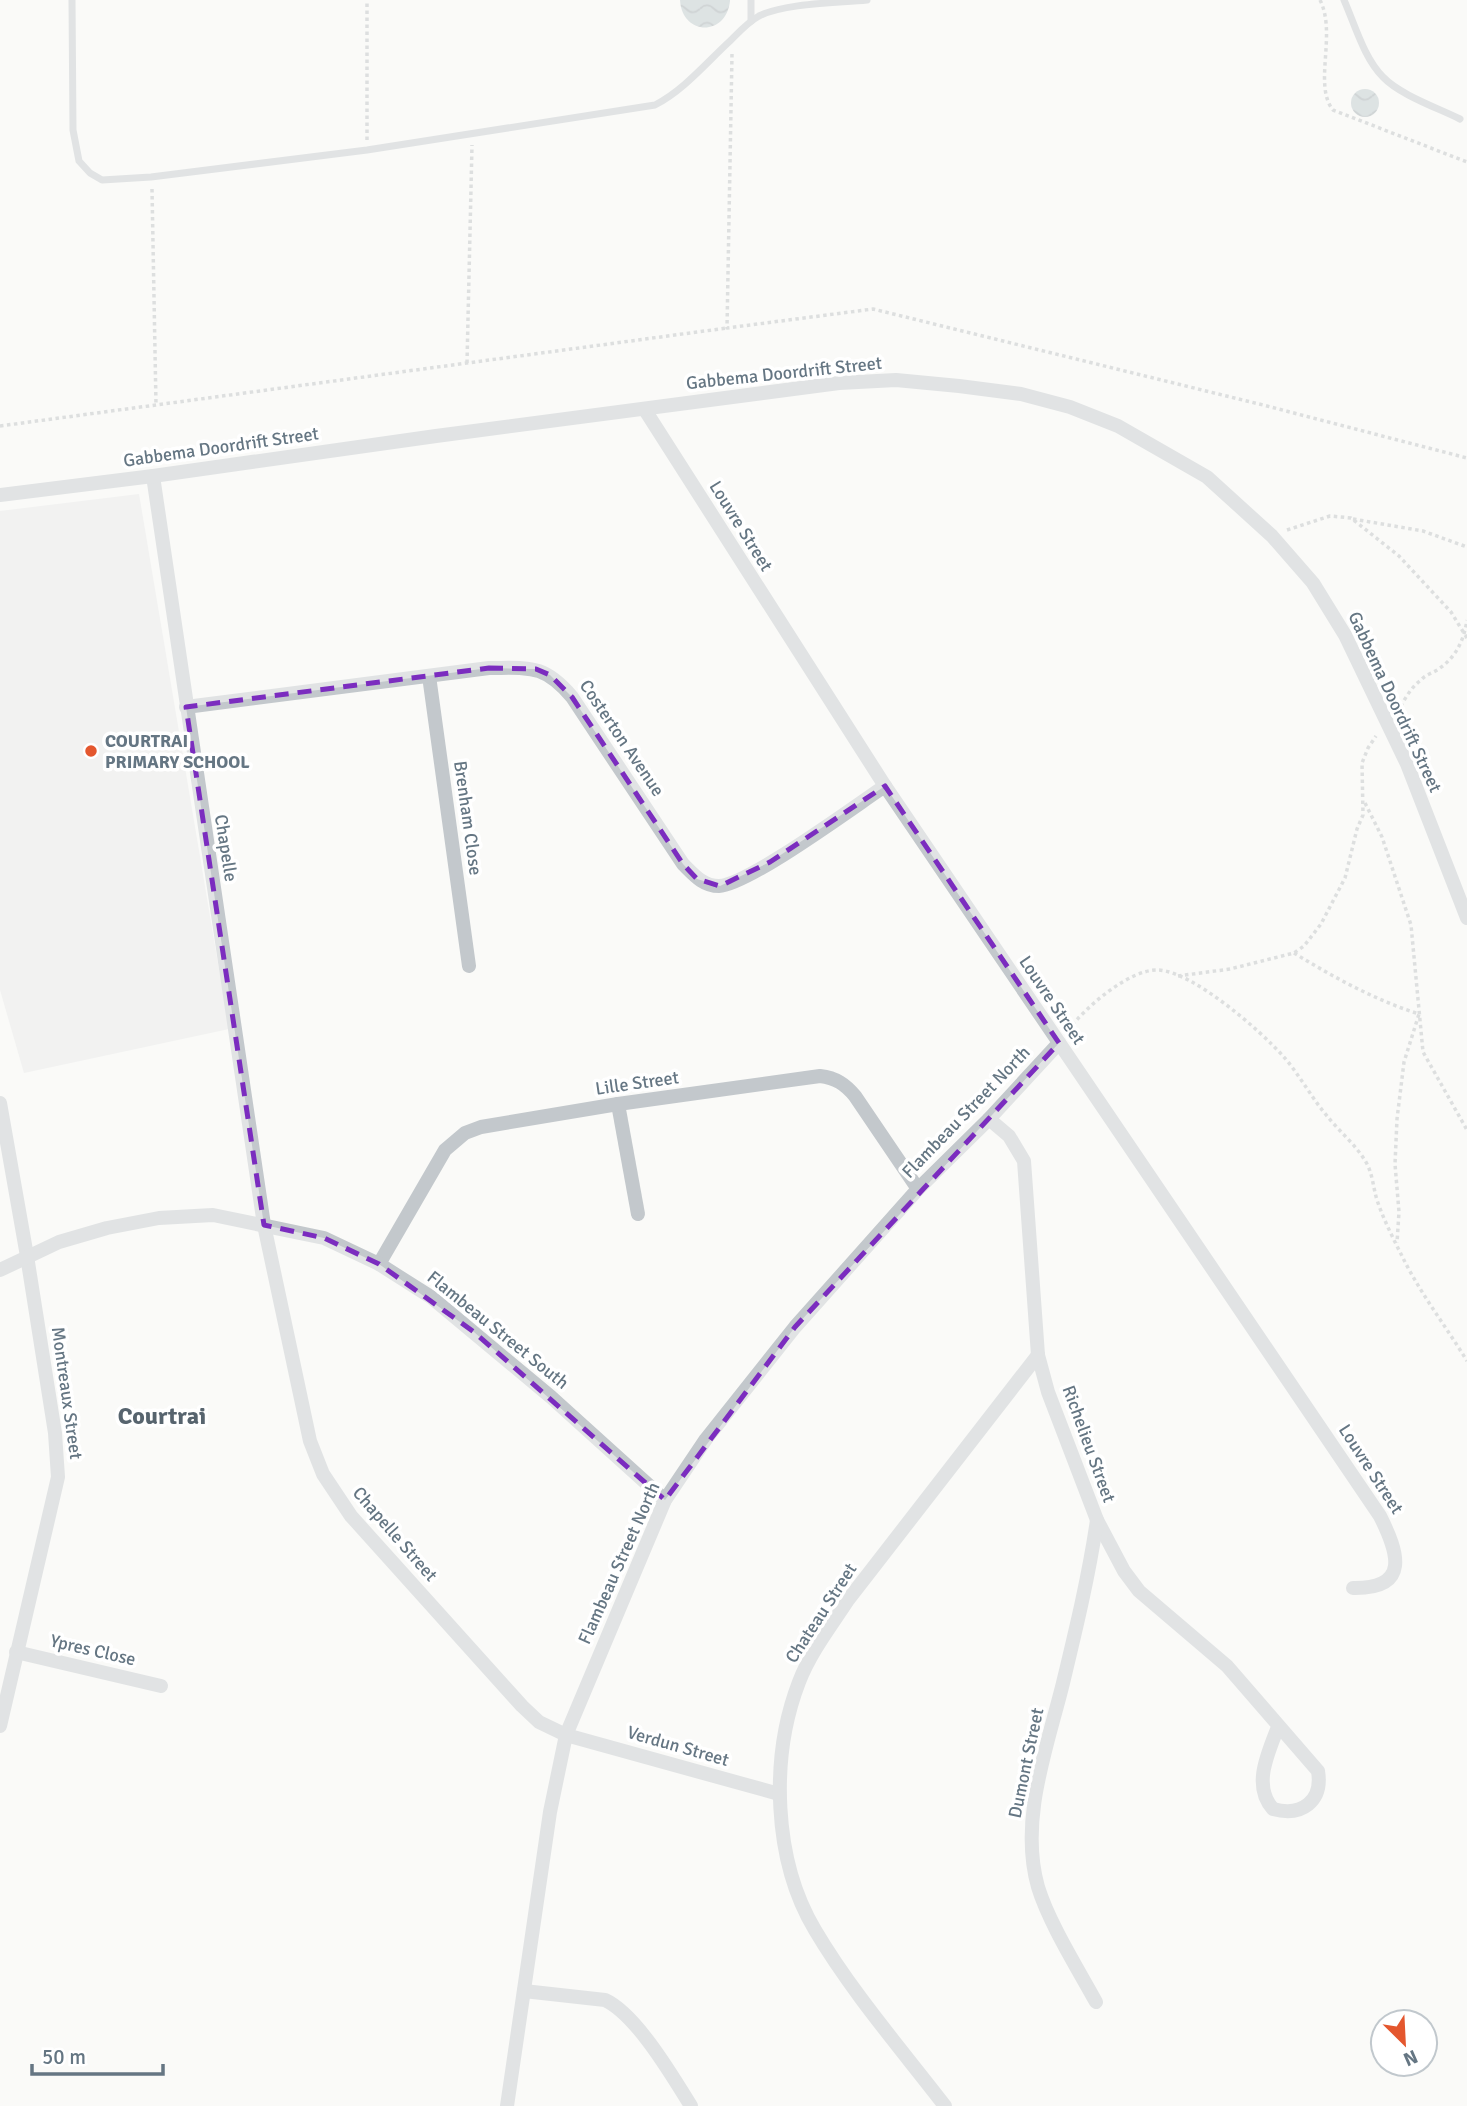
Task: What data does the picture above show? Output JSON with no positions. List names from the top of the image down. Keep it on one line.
{"streets":{"street":["Gabbema Doordrift Street","Louvre Street","Costerton Avenue","Brenham Close","Chapelle","Lille Street","Flambeau Street North","Flambeau Street South","Montreaux Street","Richelieu Street","Chapelle Street","Chateau Street","Ypres Close","Verdun Street","Dumont Street"]},"crossings":[["Gabbema Doordrift Street","Louvre Street"],["Gabbema Doordrift Street","Chapelle"],["Louvre Street","Costerton Avenue"],["Louvre Street","Flambeau Street North"],["Costerton Avenue","Brenham Close"],["Costerton Avenue","Chapelle"],["Chapelle","Flambeau Street South"],["Chapelle","Chapelle Street"],["Lille Street","Flambeau Street North"],["Lille Street","Flambeau Street South"],["Flambeau Street North","Flambeau Street South"],["Flambeau Street North","Richelieu Street"],["Flambeau Street North","Chapelle Street"],["Flambeau Street North","Verdun Street"],["Flambeau Street South","Montreaux Street"],["Flambeau Street South","Chapelle Street"],["Montreaux Street","Ypres Close"],["Richelieu Street","Chateau Street"],["Richelieu Street","Dumont Street"],["Chapelle Street","Verdun Street"],["Chateau Street","Verdun Street"]],"districts":["Courtrai"],"places":["COURTRAI PRIMARY SCHOOL"],"scale_bar":"50 m","north":"bottom right"}
